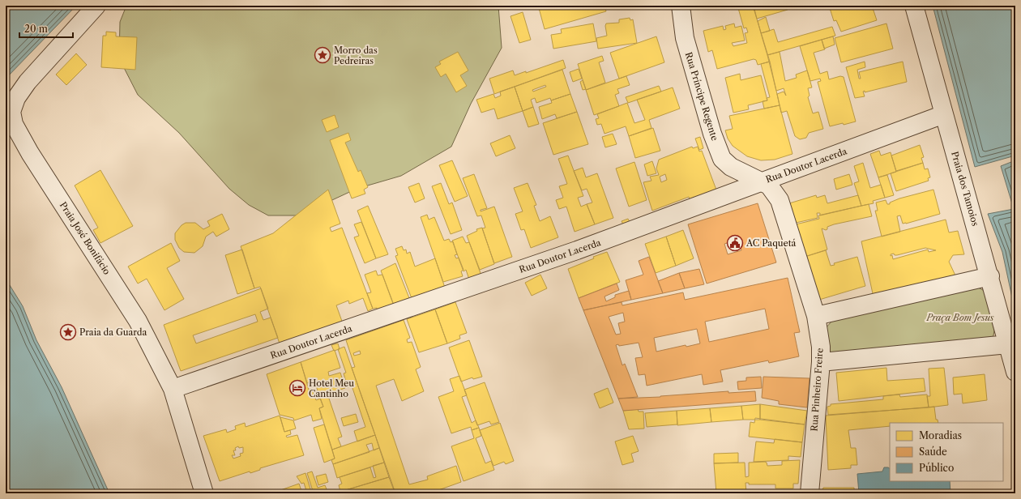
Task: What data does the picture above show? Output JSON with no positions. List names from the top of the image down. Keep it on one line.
{"streets":{"street":["Rua Príncipe Regente","Rua Doutor Lacerda","Praia dos Tamoios","Praia José Bonifácio","Rua Pinheiro Freire"]},"crossings":[["Rua Príncipe Regente","Rua Doutor Lacerda"],["Rua Príncipe Regente","Rua Pinheiro Freire"],["Rua Doutor Lacerda","Praia dos Tamoios"],["Rua Doutor Lacerda","Praia José Bonifácio"],["Rua Doutor Lacerda","Rua Pinheiro Freire"]],"parks":["Praça Bom Jesus"],"places":{"place":["Morro das Pedreiras","Praia da Guarda"],"public building":["AC Paquetá"],"hotel":["Hotel Meu Cantinho"]},"legend":["Moradias","Saúde","Público"],"scale_bar":"20 m"}
